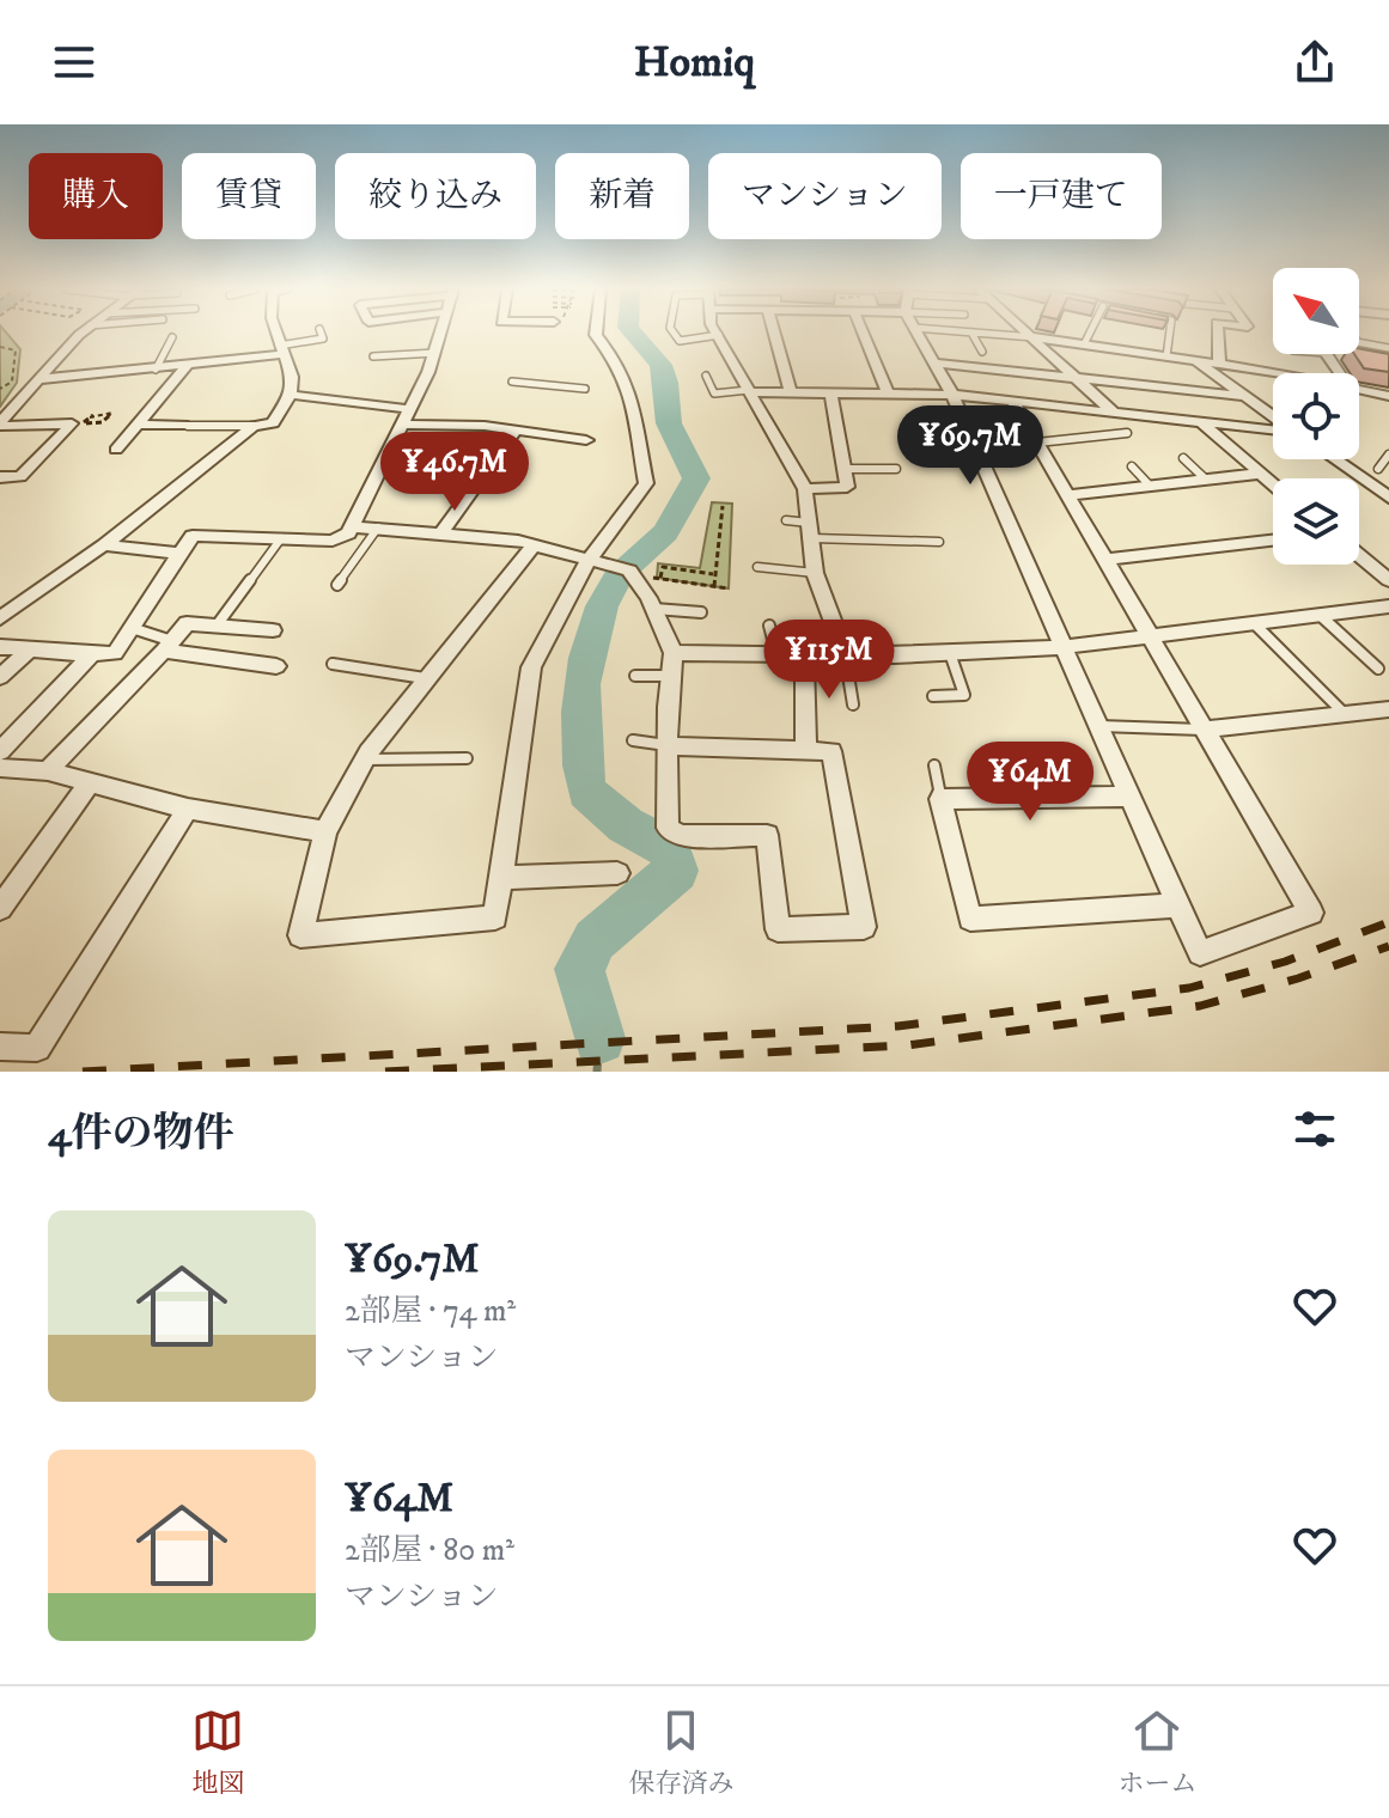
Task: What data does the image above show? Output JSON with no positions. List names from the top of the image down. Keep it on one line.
{"north":"top left","page":{"header":"Homiq","chip":["購入","賃貸","絞り込み","新着","マンション","一戸建て"],"price":["¥69.7M","¥46.7M","¥115M","¥64M"],"heading":"4件の物件","list":[{"name":"¥69.7M","note":"2部屋 · 74 m² · マンション"},{"name":"¥64M","note":"2部屋 · 80 m² · マンション"}],"tabs":["地図","保存済み","ホーム"]}}
